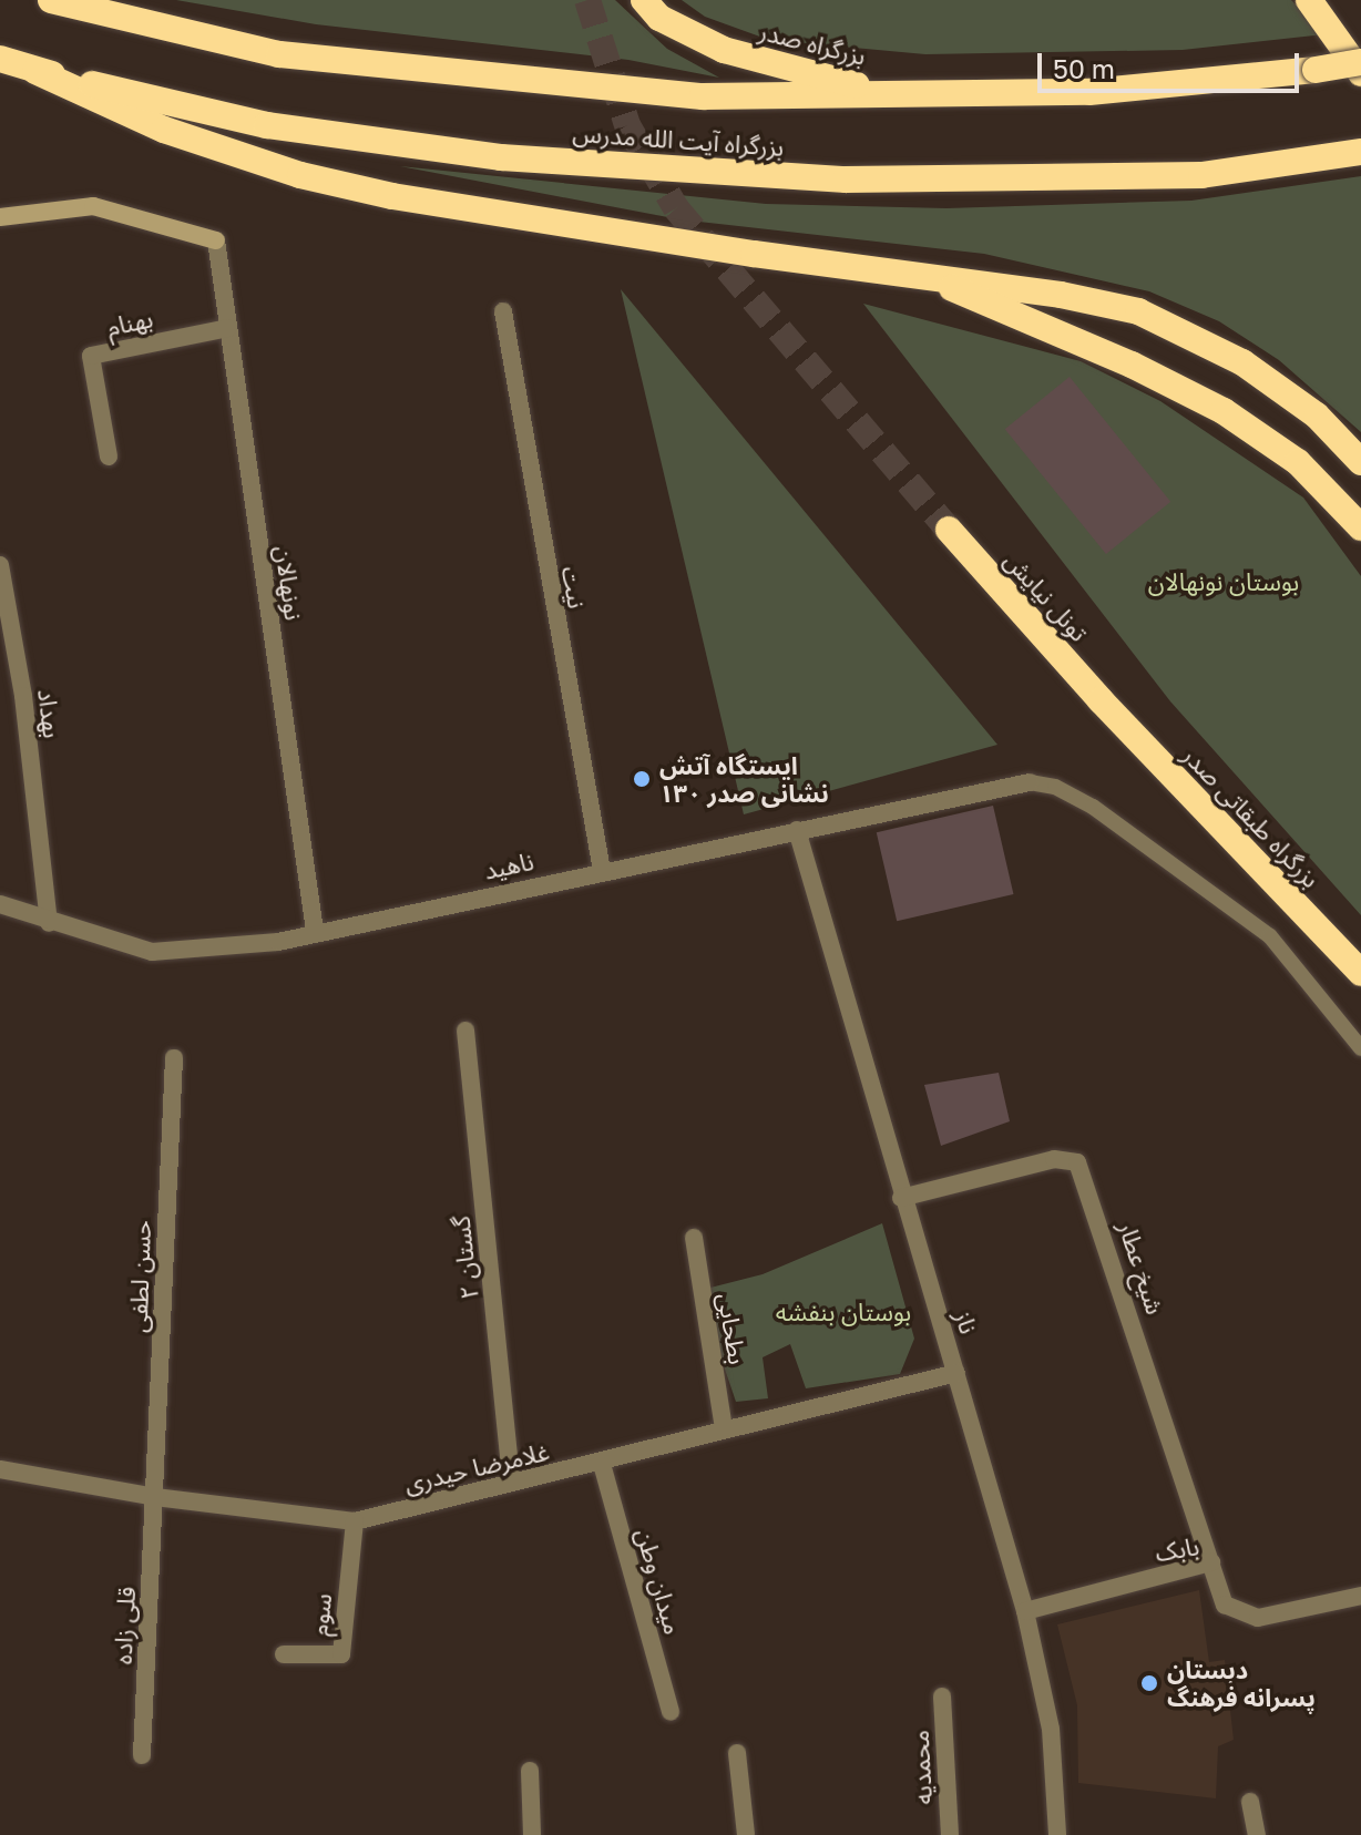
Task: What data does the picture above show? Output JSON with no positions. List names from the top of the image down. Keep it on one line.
{"streets":{"highway":["بزرگراه صدر","بزرگراه آیت الله مدرس","تونل نیایش","بزرگراه طبقاتی صدر"],"street":["بهنام","نونهالان","نیت","بهداد","ناهید","گستان ۲","شیخ عطار","حسن لطفی","ناز","بطحایی","غلامرضا حیدری","بابک","میدان وطن","سوم","قلی زاده","محمدیه"]},"crossings":[["بزرگراه صدر","بزرگراه آیت الله مدرس"],["بهنام","نونهالان"],["نونهالان","ناهید"],["نیت","ناهید"],["تونل نیایش","بزرگراه طبقاتی صدر"],["بهداد","ناهید"],["ناهید","ناز"],["گستان ۲","غلامرضا حیدری"],["شیخ عطار","ناز"],["شیخ عطار","بابک"],["حسن لطفی","غلامرضا حیدری"],["حسن لطفی","قلی زاده"],["ناز","غلامرضا حیدری"],["ناز","بابک"],["بطحایی","غلامرضا حیدری"],["غلامرضا حیدری","میدان وطن"],["غلامرضا حیدری","سوم"],["غلامرضا حیدری","قلی زاده"]],"parks":["بوستان نونهالان","بوستان بنفشه"],"places":["ایستگاه آتش نشانی صدر ۱۳۰","دبستان پسرانه فرهنگ"],"scale_bar":"50 m"}
